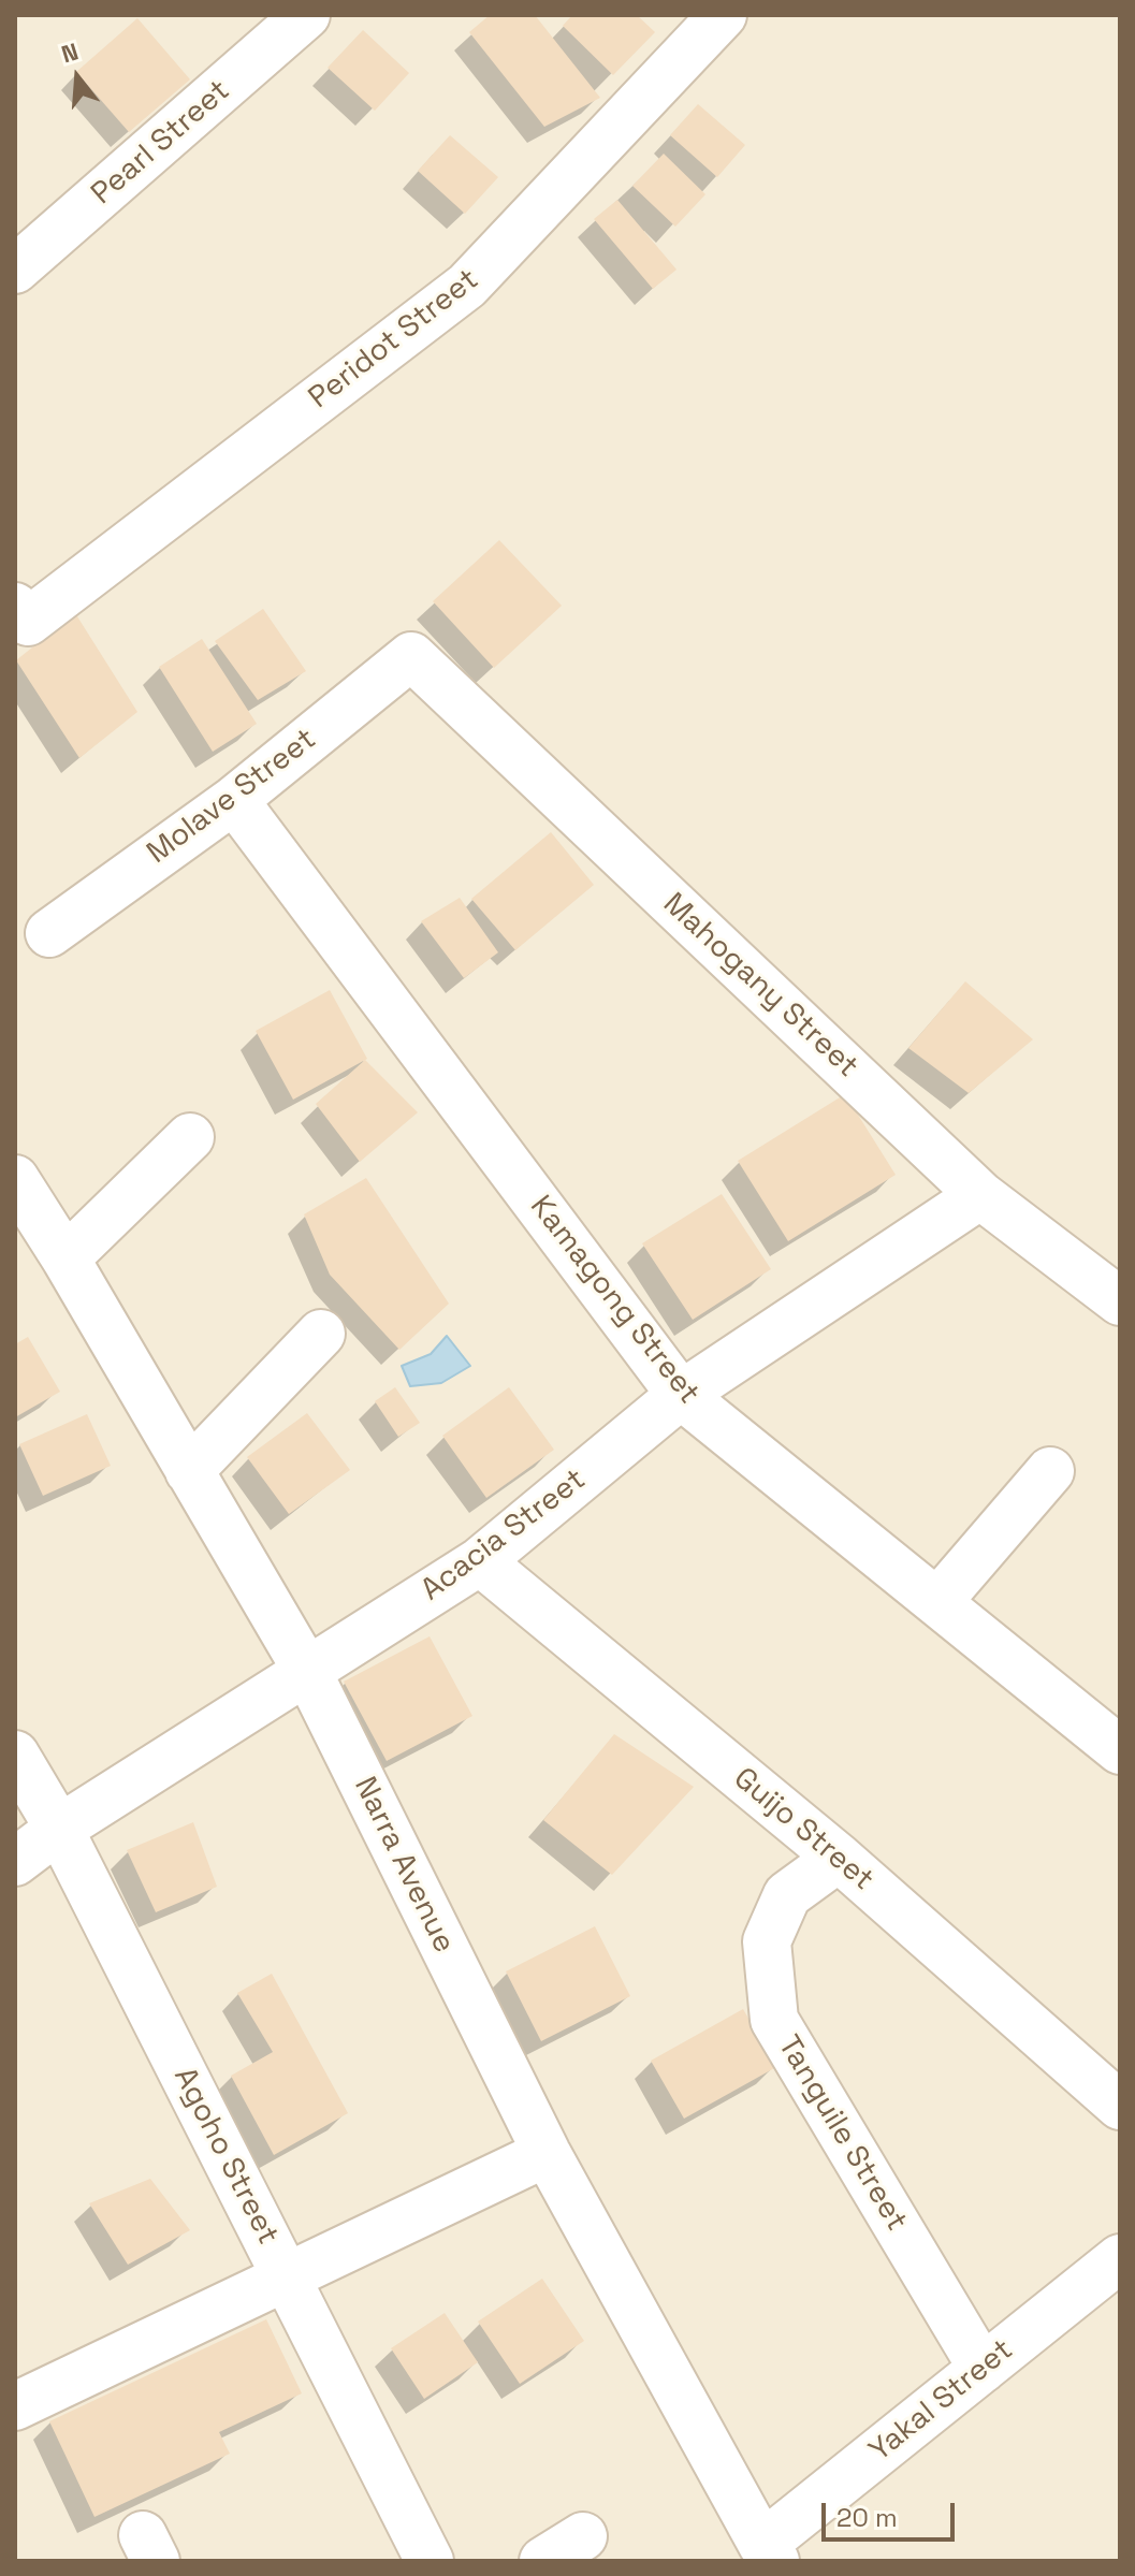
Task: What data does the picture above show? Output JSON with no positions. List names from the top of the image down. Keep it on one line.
{"streets":{"street":["Pearl Street","Peridot Street","Molave Street","Mahogany Street","Kamagong Street","Acacia Street","Guijo Street","Narra Avenue","Tanguile Street","Agoho Street","Yakal Street"]},"crossings":[["Molave Street","Mahogany Street"],["Molave Street","Kamagong Street"],["Mahogany Street","Acacia Street"],["Kamagong Street","Acacia Street"],["Acacia Street","Guijo Street"],["Acacia Street","Narra Avenue"],["Acacia Street","Agoho Street"],["Guijo Street","Tanguile Street"],["Narra Avenue","Yakal Street"],["Tanguile Street","Yakal Street"]],"scale_bar":"20 m","north":"top"}
